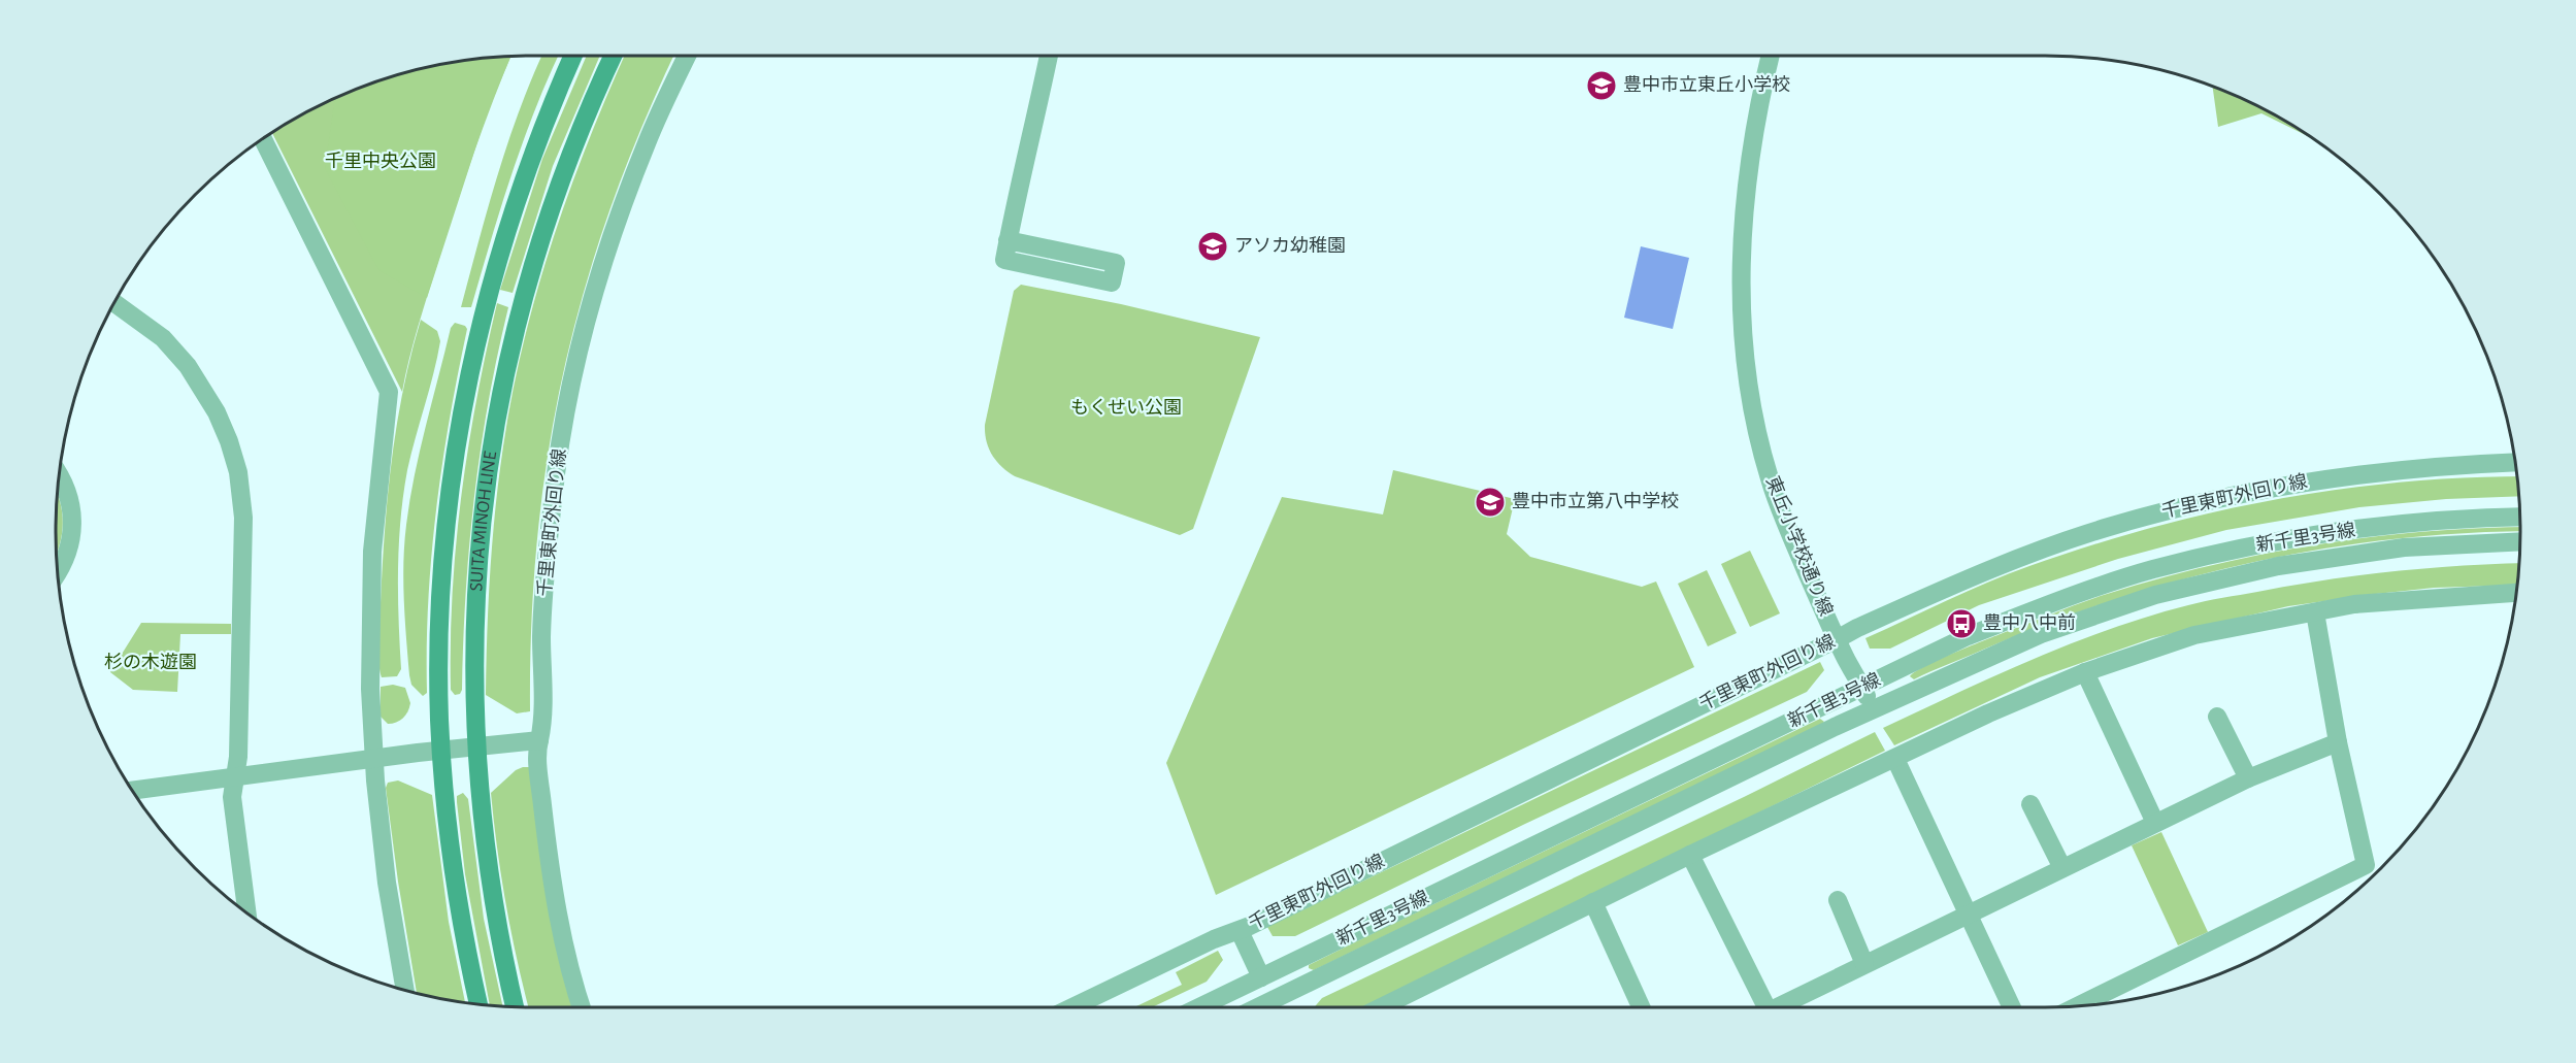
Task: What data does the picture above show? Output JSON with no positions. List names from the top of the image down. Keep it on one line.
{"streets":{"main road":["SUITA MINOH LINE"],"street":["千里東町外回り線","新千里3号線","東丘小学校通り線"]},"crossings":[["千里東町外回り線","東丘小学校通り線"],["新千里3号線","東丘小学校通り線"]],"parks":["千里中央公園","もくせい公園","杉の木遊園"],"places":{"school or university":["豊中市立東丘小学校","アソカ幼稚園","豊中市立第八中学校"],"bus stop":["豊中八中前"]}}
